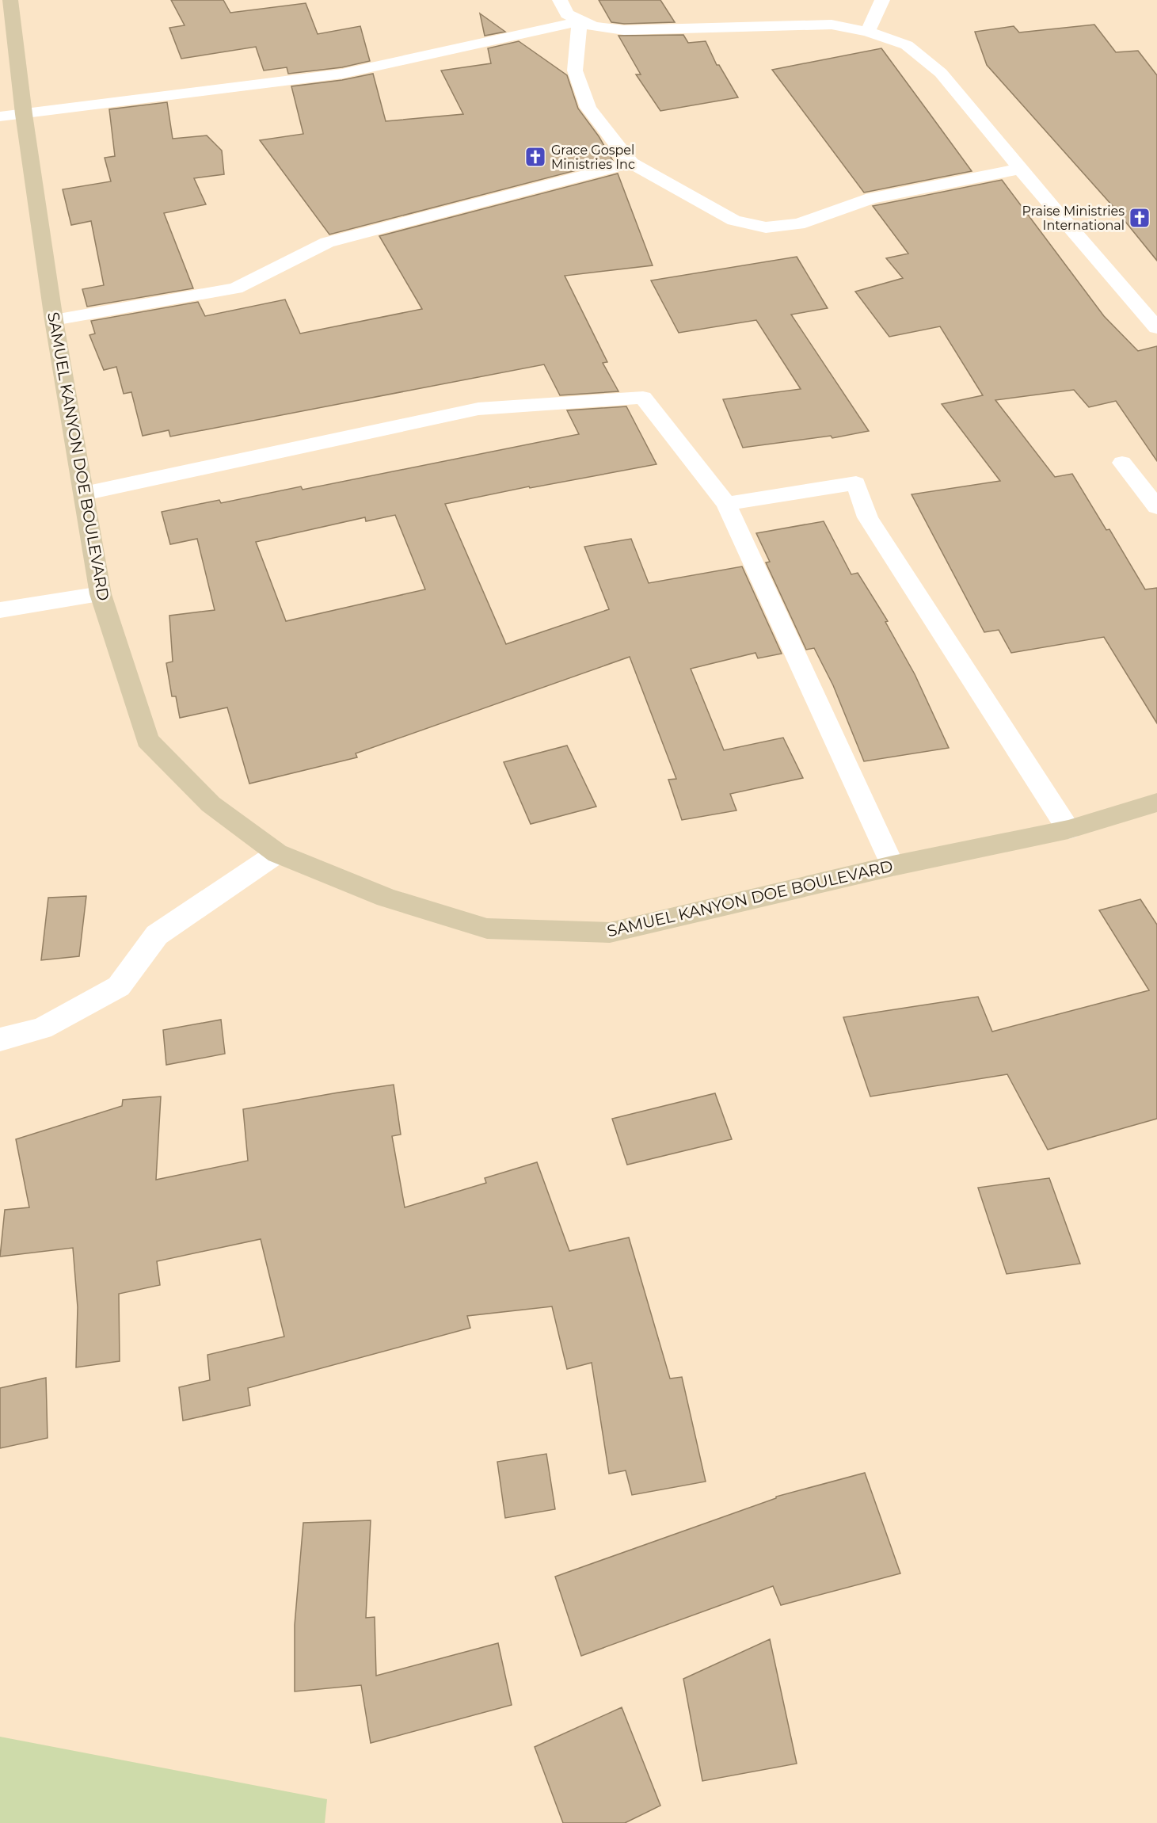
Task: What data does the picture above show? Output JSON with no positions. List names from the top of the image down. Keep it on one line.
{"streets":{"street":["SAMUEL KANYON DOE BOULEVARD"]},"places":{"church":["Grace Gospel Ministries Inc","Praise Ministries International"]}}
